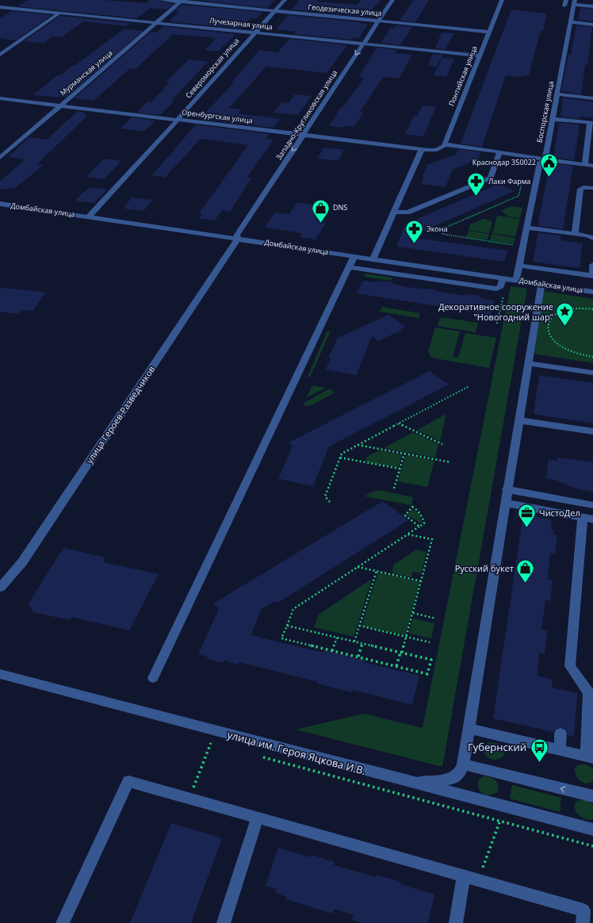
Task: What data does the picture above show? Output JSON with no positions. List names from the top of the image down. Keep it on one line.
{"streets":{"street":["Геодезическая улица","Лучезарная улица","Североморская улица","Мурманская улица","Понтийская улица","Боспорская улица","Западно-Кругликовская улица","Оренбургская улица","Домбайская улица","улица Героев-Разведчиков","улица им. Героя Яцкова И.В."]},"crossings":[["Геодезическая улица","Североморская улица"],["Геодезическая улица","Мурманская улица"],["Геодезическая улица","Понтийская улица"],["Геодезическая улица","Западно-Кругликовская улица"],["Лучезарная улица","Североморская улица"],["Лучезарная улица","Мурманская улица"],["Лучезарная улица","Понтийская улица"],["Лучезарная улица","Западно-Кругликовская улица"],["Североморская улица","Оренбургская улица"],["Североморская улица","Домбайская улица"],["Мурманская улица","Оренбургская улица"],["Понтийская улица","Оренбургская улица"],["Боспорская улица","Домбайская улица"],["Западно-Кругликовская улица","Оренбургская улица"],["Западно-Кругликовская улица","Домбайская улица"],["Западно-Кругликовская улица","улица Героев-Разведчиков"],["Домбайская улица","улица Героев-Разведчиков"]],"one_way":["Западно-Кругликовская улица"],"places":{"public building":["Краснодар 350022"],"pharmacy":["Лаки Фарма","Экона"],"shop":["DNS","Русский букет"],"place":["Декоративное сооружение \"Новогодний шар\""],"office":["ЧистоДел"],"bus stop":["Губернский"]}}
